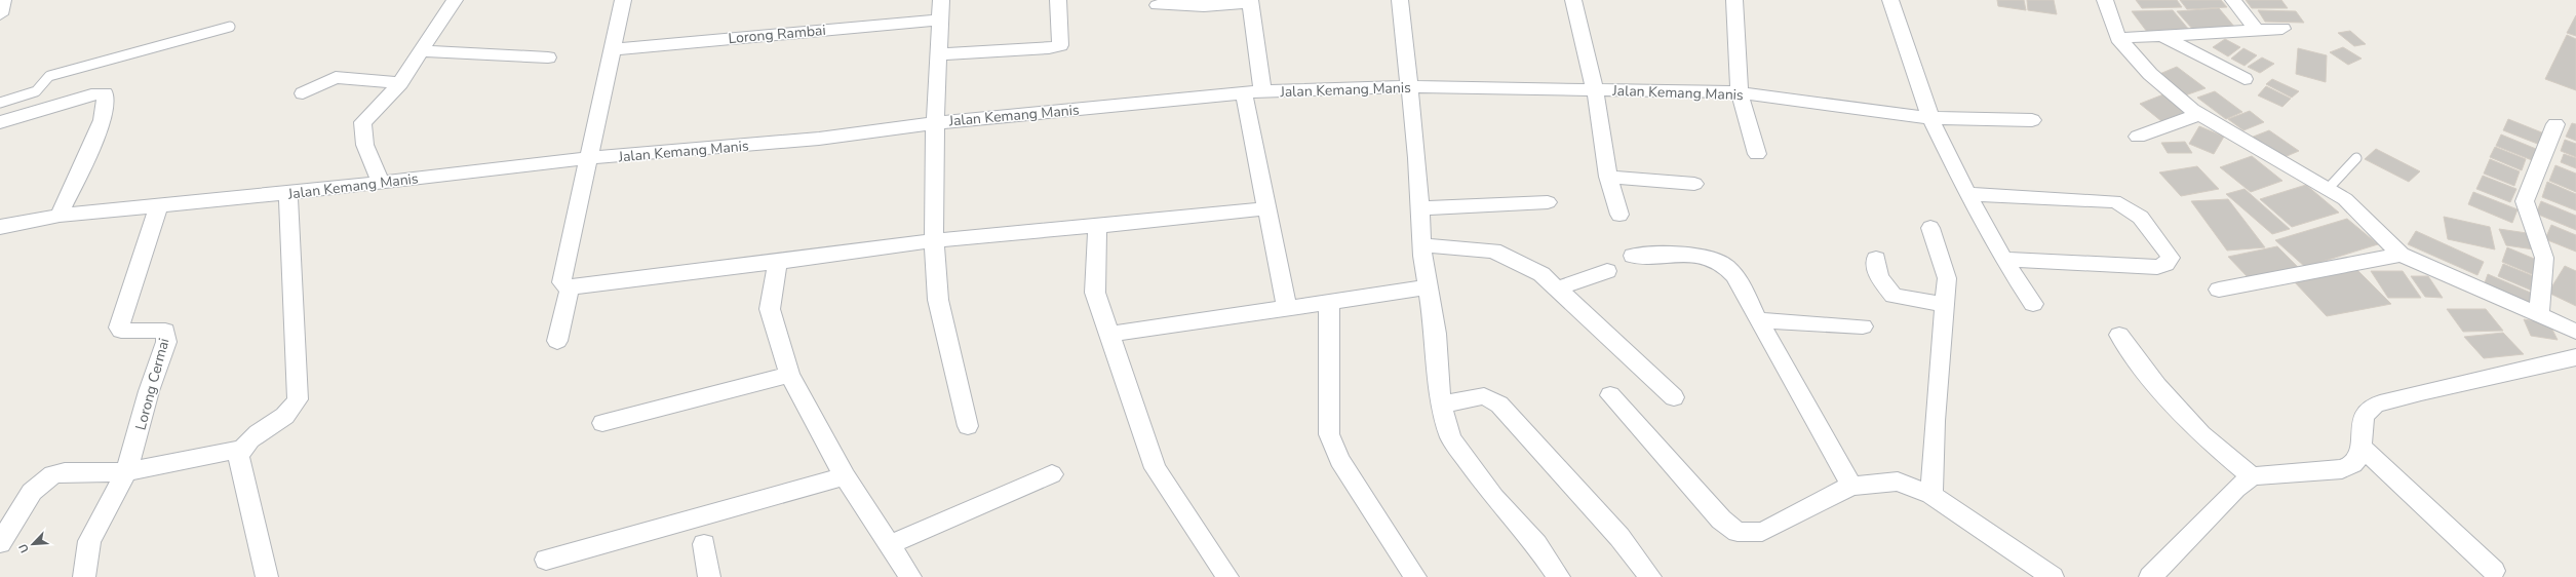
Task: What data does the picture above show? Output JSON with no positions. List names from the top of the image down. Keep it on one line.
{"streets":{"street":["Lorong Rambai","Jalan Kemang Manis","Lorong Cermai"]},"crossings":[["Jalan Kemang Manis","Lorong Cermai"]],"north":"bottom left"}
